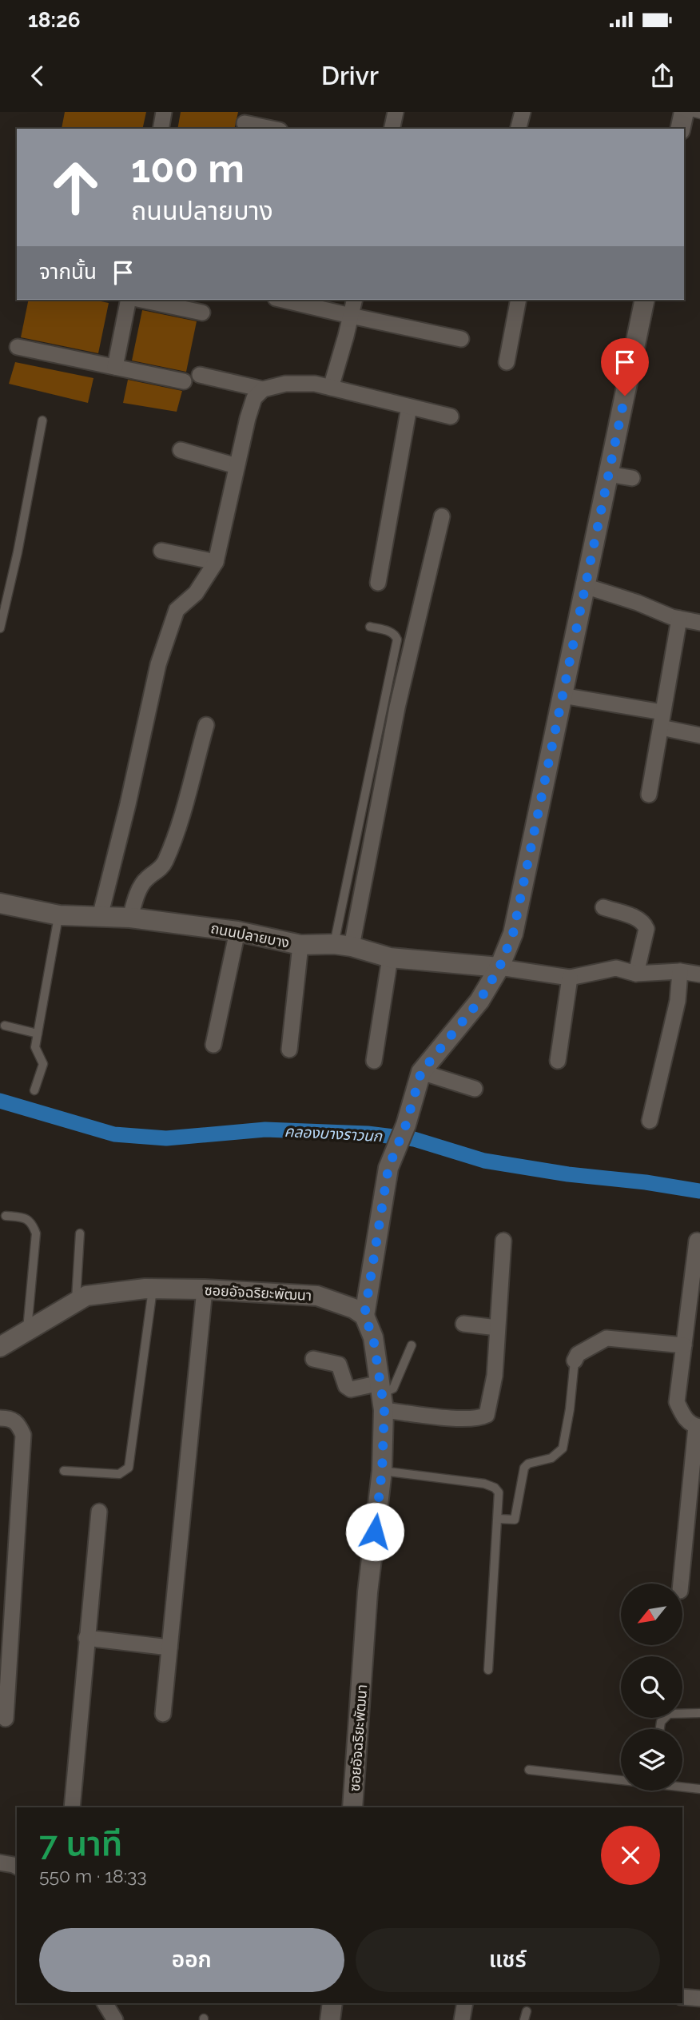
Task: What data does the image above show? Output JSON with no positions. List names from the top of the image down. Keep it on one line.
{"streets":{"street":["ถนนปลายบาง","ซอยอัจฉริยะพัฒนา"]},"water":["คลองบางราวนก"],"north":"bottom left","page":{"status":"18:26","header":"Drivr","turn":["100 m","ถนนปลายบาง"],"then":"จากนั้น","heading":["7 นาที","550 m · 18:33"],"buttons":["ออก","แชร์"]}}
